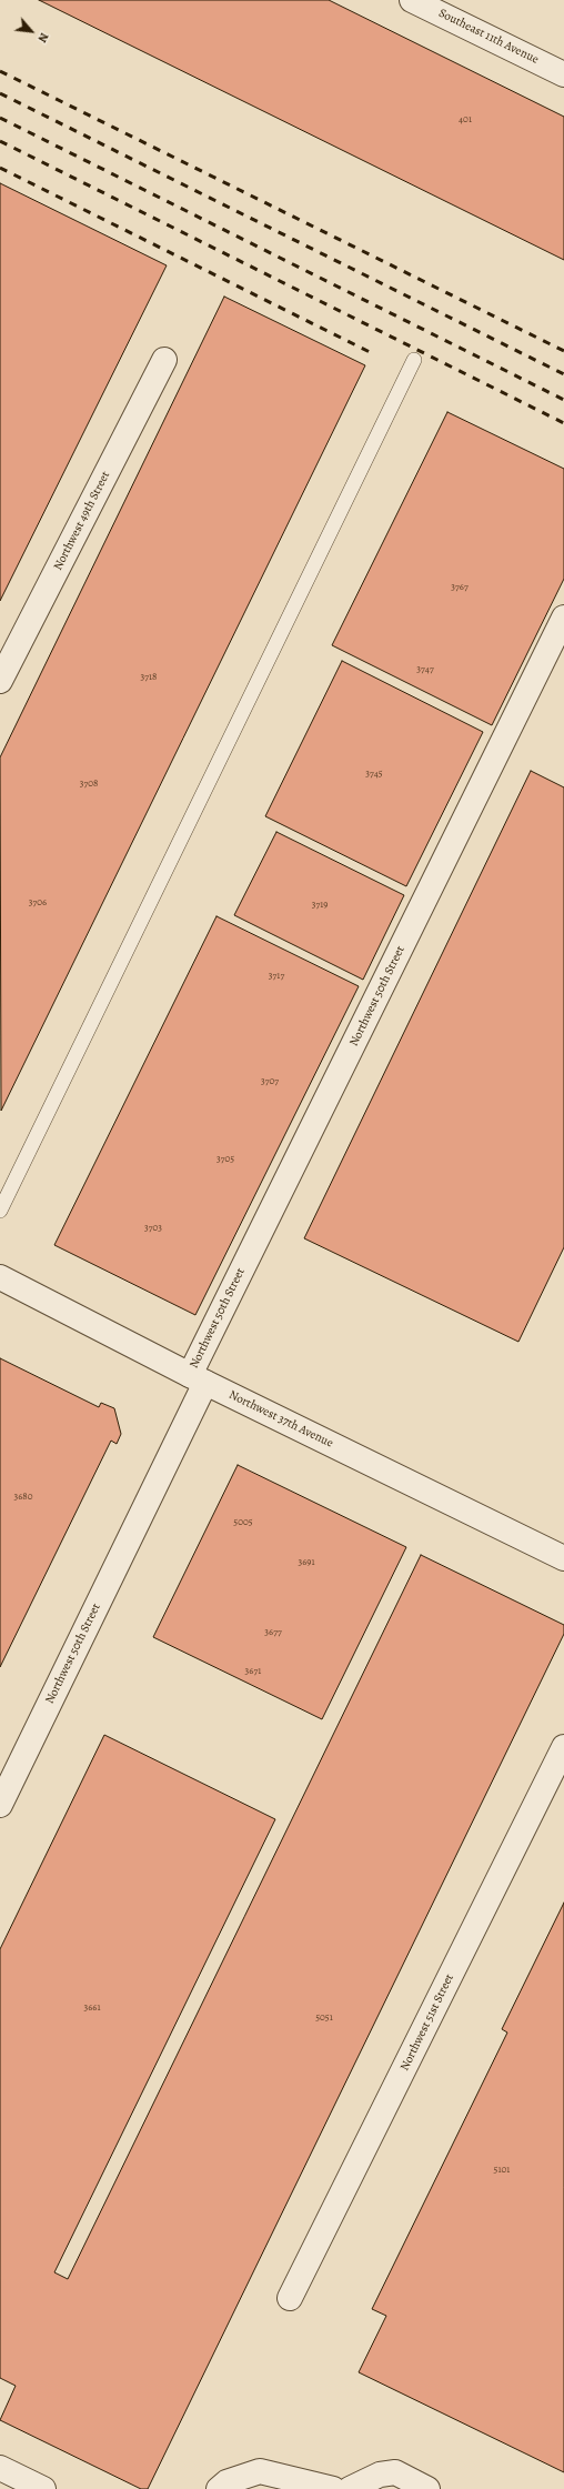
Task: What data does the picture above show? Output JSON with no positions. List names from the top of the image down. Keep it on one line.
{"streets":{"street":["Southeast 11th Avenue","Northwest 49th Street","Northwest 50th Street","Northwest 37th Avenue","Northwest 51st Street"]},"crossings":[["Northwest 50th Street","Northwest 37th Avenue"]],"house_numbers":["401","3767","3747","3718","3745","3708","3706","3719","3717","3707","3705","3703","3680","5005","3691","3677","3671","3661","5051","5101"],"north":"bottom right"}
